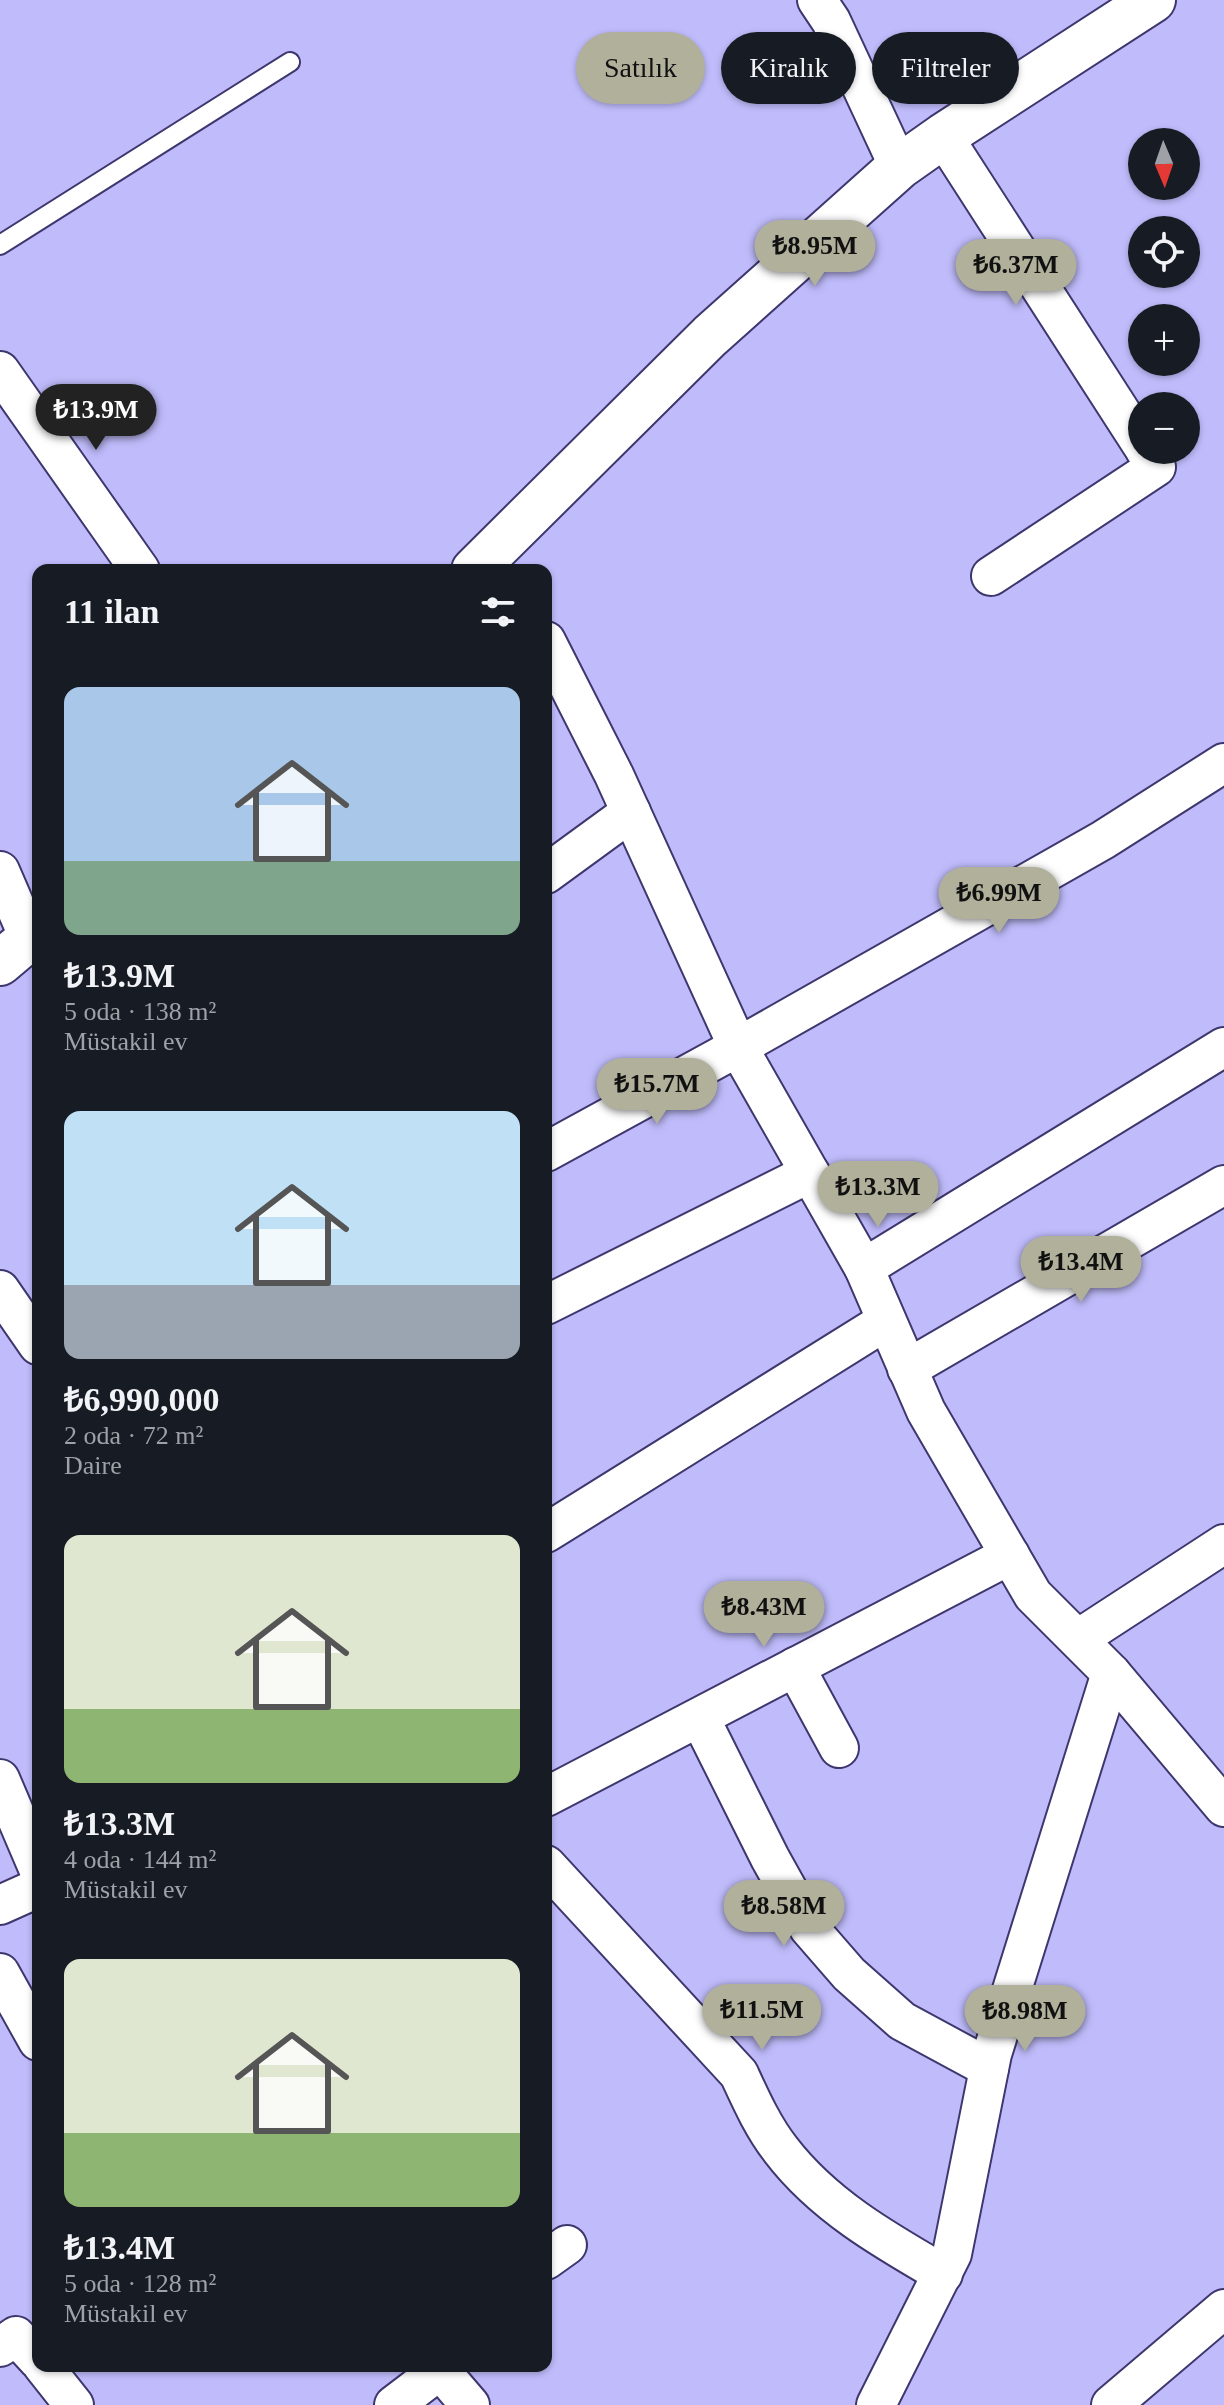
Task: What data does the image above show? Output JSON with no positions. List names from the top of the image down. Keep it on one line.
{"north":"bottom","page":{"chip":["Satılık","Kiralık","Filtreler"],"map_buttons":["+","−"],"price":["₺8.95M","₺6.37M","₺13.9M","₺6.99M","₺15.7M","₺13.3M","₺13.4M","₺8.43M","₺8.58M","₺11.5M","₺8.98M"],"heading":"11 ilan","list":[{"name":"₺13.9M","note":"5 oda · 138 m² · Müstakil ev"},{"name":"₺6,990,000","note":"2 oda · 72 m² · Daire"},{"name":"₺13.3M","note":"4 oda · 144 m² · Müstakil ev"},{"name":"₺13.4M","note":"5 oda · 128 m² · Müstakil ev"}]}}
